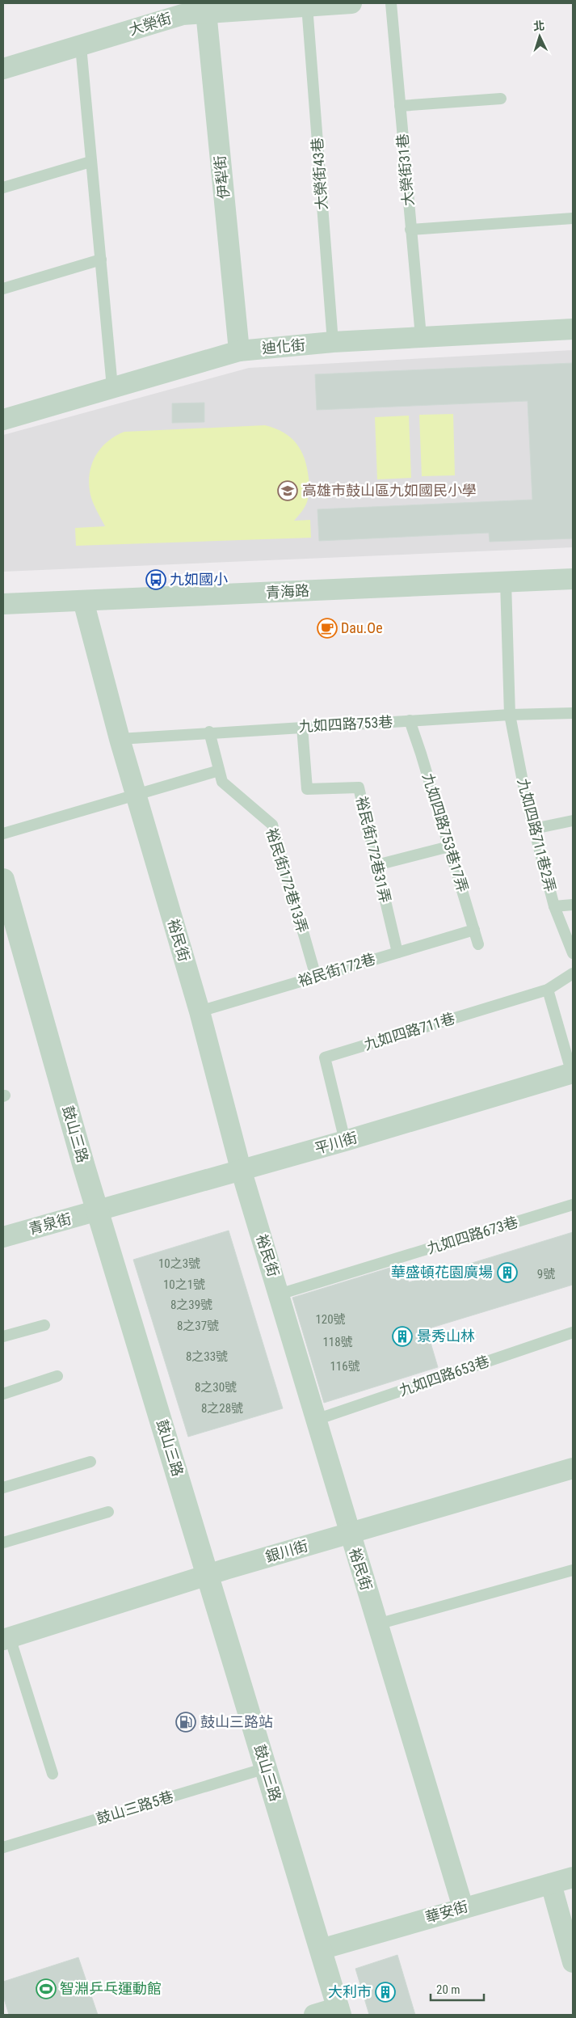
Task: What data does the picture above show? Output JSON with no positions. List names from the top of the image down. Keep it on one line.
{"streets":{"street":["大榮街","伊犁街","迪化街","青海路","裕民街","鼓山三路","平川街","青泉街","銀川街","華安街"],"lane":["大榮街31巷","大榮街43巷","九如四路753巷","九如四路753巷17弄","九如四路711巷2弄","裕民街172巷31弄","裕民街172巷13弄","裕民街172巷","九如四路711巷","九如四路673巷","九如四路653巷","鼓山三路5巷"]},"crossings":[["大榮街","大榮街43巷"],["大榮街","伊犁街"],["大榮街31巷","迪化街"],["大榮街43巷","迪化街"],["伊犁街","迪化街"],["青海路","九如四路711巷2弄"],["青海路","裕民街"],["九如四路753巷","九如四路753巷17弄"],["九如四路753巷","九如四路711巷2弄"],["九如四路753巷","裕民街172巷31弄"],["九如四路753巷","裕民街172巷13弄"],["九如四路753巷","裕民街"],["九如四路753巷17弄","裕民街172巷"],["裕民街172巷31弄","裕民街172巷"],["裕民街172巷13弄","裕民街172巷"],["裕民街","裕民街172巷"],["裕民街","平川街"],["裕民街","九如四路673巷"],["裕民街","九如四路653巷"],["裕民街","銀川街"],["裕民街","華安街"],["九如四路711巷","平川街"],["鼓山三路","平川街"],["鼓山三路","青泉街"],["鼓山三路","銀川街"],["鼓山三路","鼓山三路5巷"],["鼓山三路","華安街"],["平川街","青泉街"]],"places":{"school or university":["高雄市鼓山區九如國民小學"],"bus stop":["九如國小"],"cafe":["Dau.Oe"],"building":["華盛頓花園廣場","景秀山林","大利市"],"fuel station":["鼓山三路站"],"sports":["智淵乒乓運動館"]},"house_numbers":["10之3號","9號","10之1號","8之39號","120號","8之37號","118號","8之33號","116號","8之30號","8之28號"],"scale_bar":"20 m","north":"top"}
